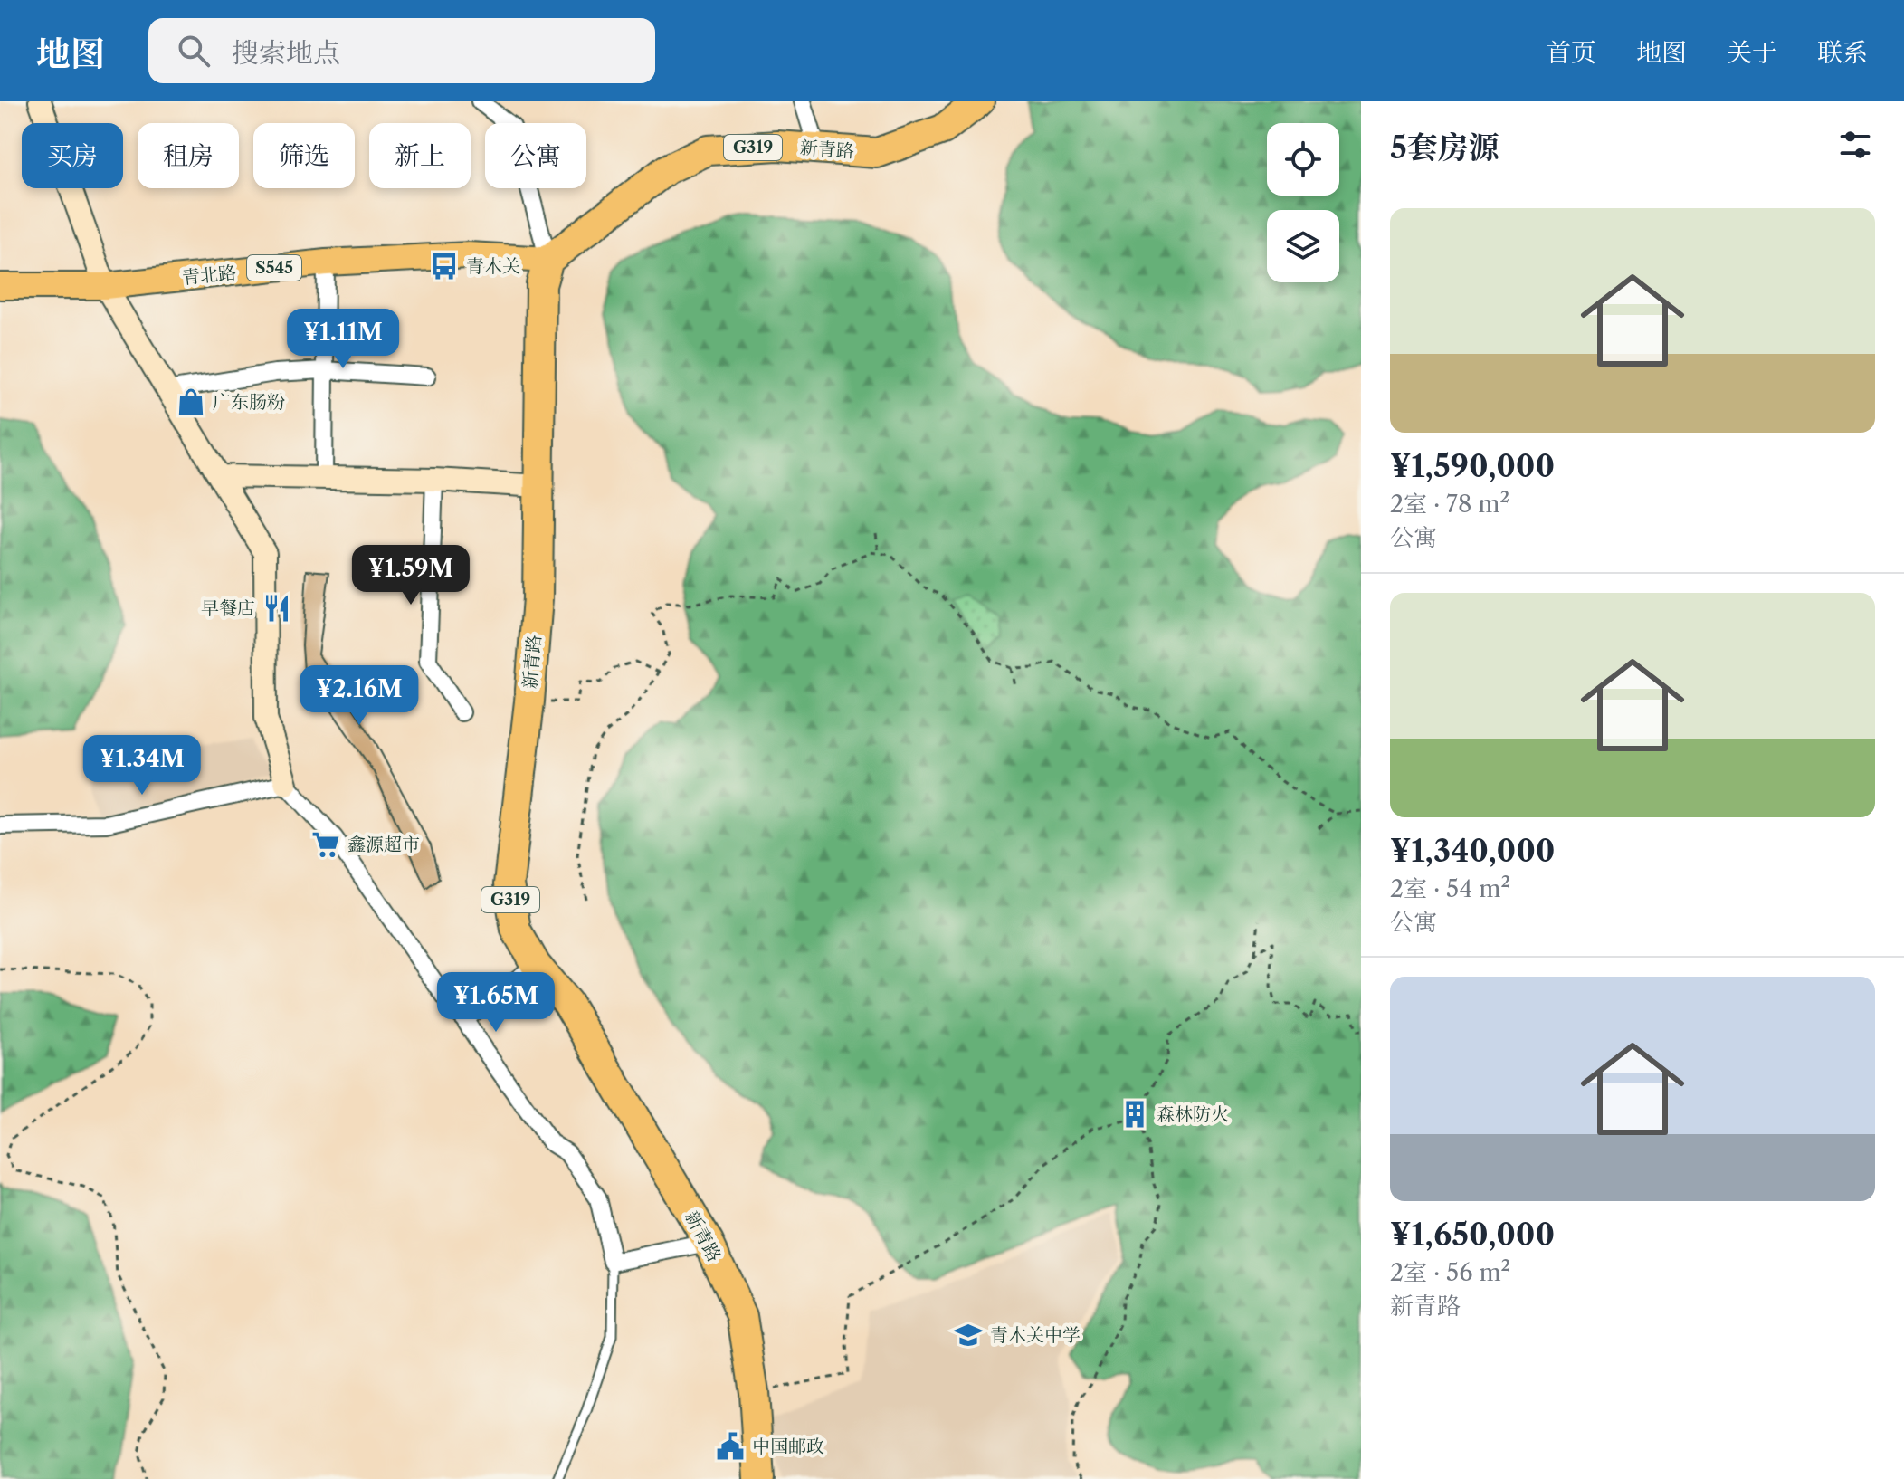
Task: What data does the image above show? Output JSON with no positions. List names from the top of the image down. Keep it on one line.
{"streets":{"highway":["G319","新青路"],"main road":["S545","青北路"]},"crossings":[["新青路","青北路"]],"places":{"bus stop":["青木关"],"shop":["广东肠粉"],"restaurant":["早餐店"],"supermarket":["鑫源超市"],"building":["森林防火"],"school or university":["青木关中学"],"public building":["中国邮政"]},"page":{"header":"地图","search":"搜索地点","nav":["首页","地图","关于","联系"],"heading":"5套房源","chip":["买房","租房","筛选","新上","公寓"],"list":[{"name":"¥1,590,000","note":"2室 · 78 m² · 公寓"},{"name":"¥1,340,000","note":"2室 · 54 m² · 公寓"},{"name":"¥1,650,000","note":"2室 · 56 m² · 新青路"}],"price":["¥1.11M","¥1.59M","¥2.16M","¥1.34M","¥1.65M"]}}
